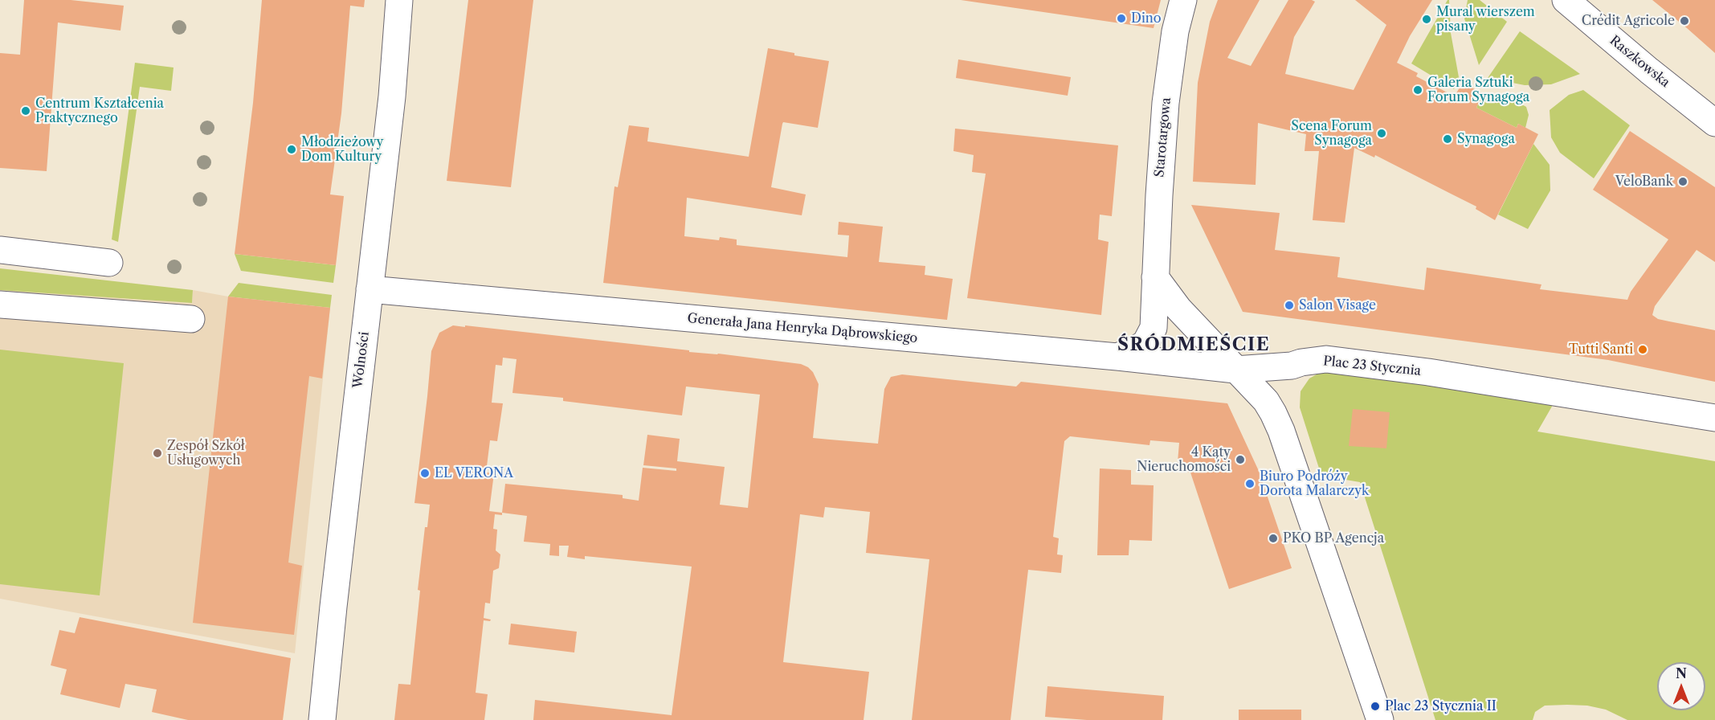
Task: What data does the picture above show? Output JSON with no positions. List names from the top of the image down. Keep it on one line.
{"streets":{"street":["Raszkowska","Starotargowa","Generała Jana Henryka Dąbrowskiego","Wolności","Plac 23 Stycznia"]},"crossings":[["Starotargowa","Generała Jana Henryka Dąbrowskiego"],["Generała Jana Henryka Dąbrowskiego","Wolności"],["Generała Jana Henryka Dąbrowskiego","Plac 23 Stycznia"]],"districts":["ŚRÓDMIEŚCIE"],"places":["Dino","Mural wierszem pisany","Crédit Agricole","Galeria Sztuki Forum Synagoga","Centrum Kształcenia Praktycznego","Scena Forum Synagoga","Synagoga","Młodzieżowy Dom Kultury","VeloBank","Salon Visage","Tutti Santi","Zespół Szkół Usługowych","4 Kąty Nieruchomości","EL VERONA","Biuro Podróży Dorota Malarczyk","PKO BP Agencja","Plac 23 Stycznia II"],"north":"top"}
